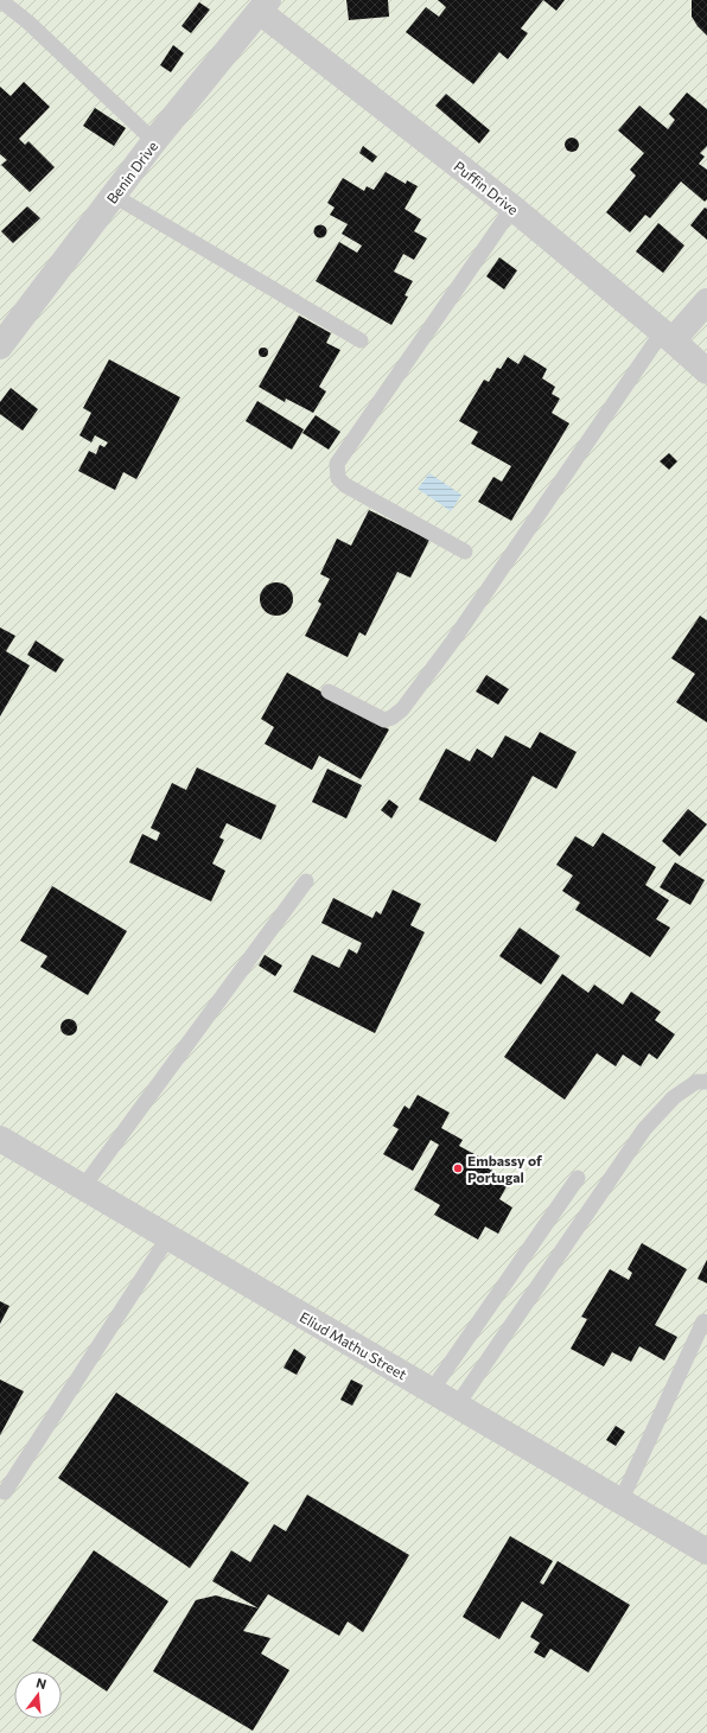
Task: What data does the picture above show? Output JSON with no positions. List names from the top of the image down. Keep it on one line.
{"streets":{"street":["Benin Drive","Puffin Drive","Eliud Mathu Street"]},"crossings":[["Benin Drive","Puffin Drive"]],"places":["Embassy of Portugal"],"north":"top"}
